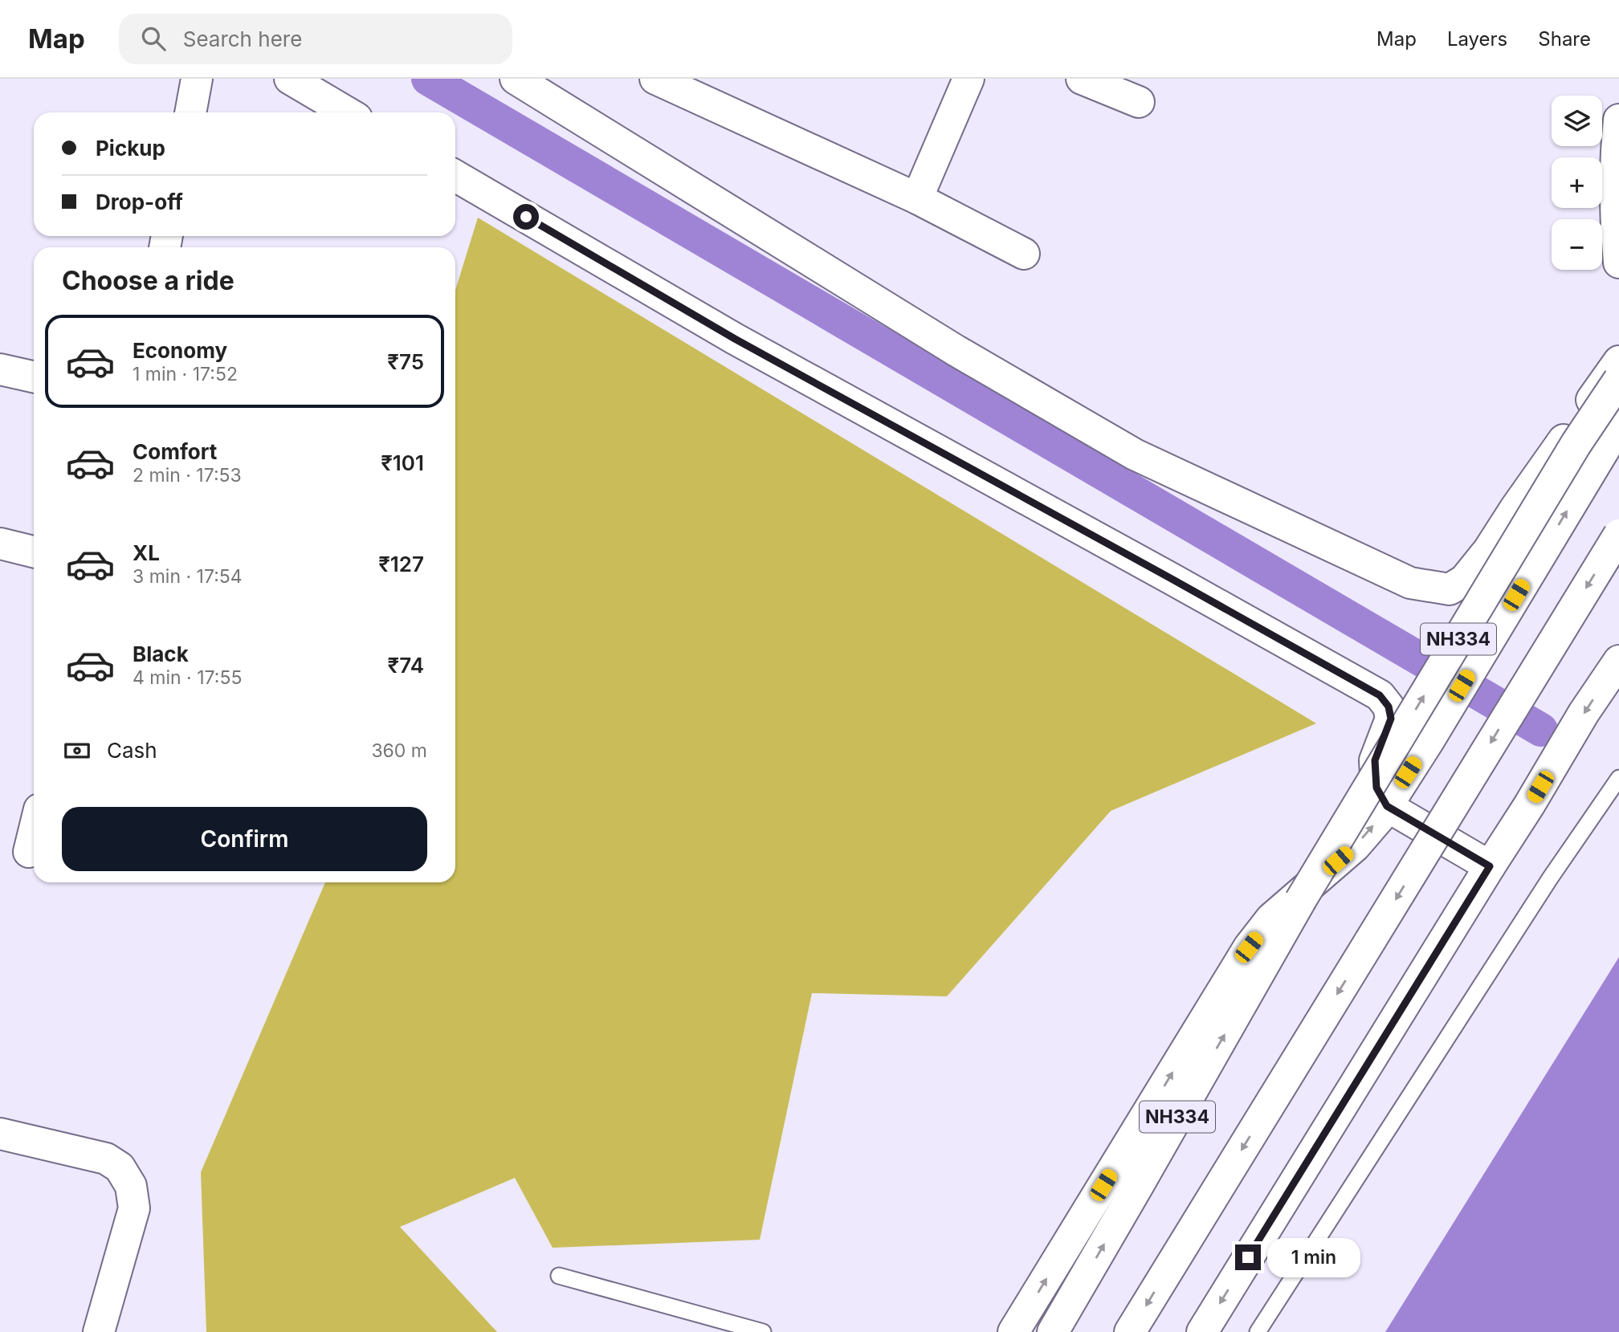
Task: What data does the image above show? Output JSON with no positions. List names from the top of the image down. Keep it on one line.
{"streets":{"main road":["NH334"]},"page":{"header":"Map","search":"Search here","nav":["Map","Layers","Share"],"map_buttons":["+","−"],"banner":["Pickup","Drop-off"],"heading":"Choose a ride","list":[{"name":"Economy","note":"1 min · 17:52","value":"₹75"},{"name":"Comfort","note":"2 min · 17:53","value":"₹101"},{"name":"XL","note":"3 min · 17:54","value":"₹127"},{"name":"Black","note":"4 min · 17:55","value":"₹74"}],"pay":["Cash","360 m"],"buttons":"Confirm","bubble":"1 min"}}
